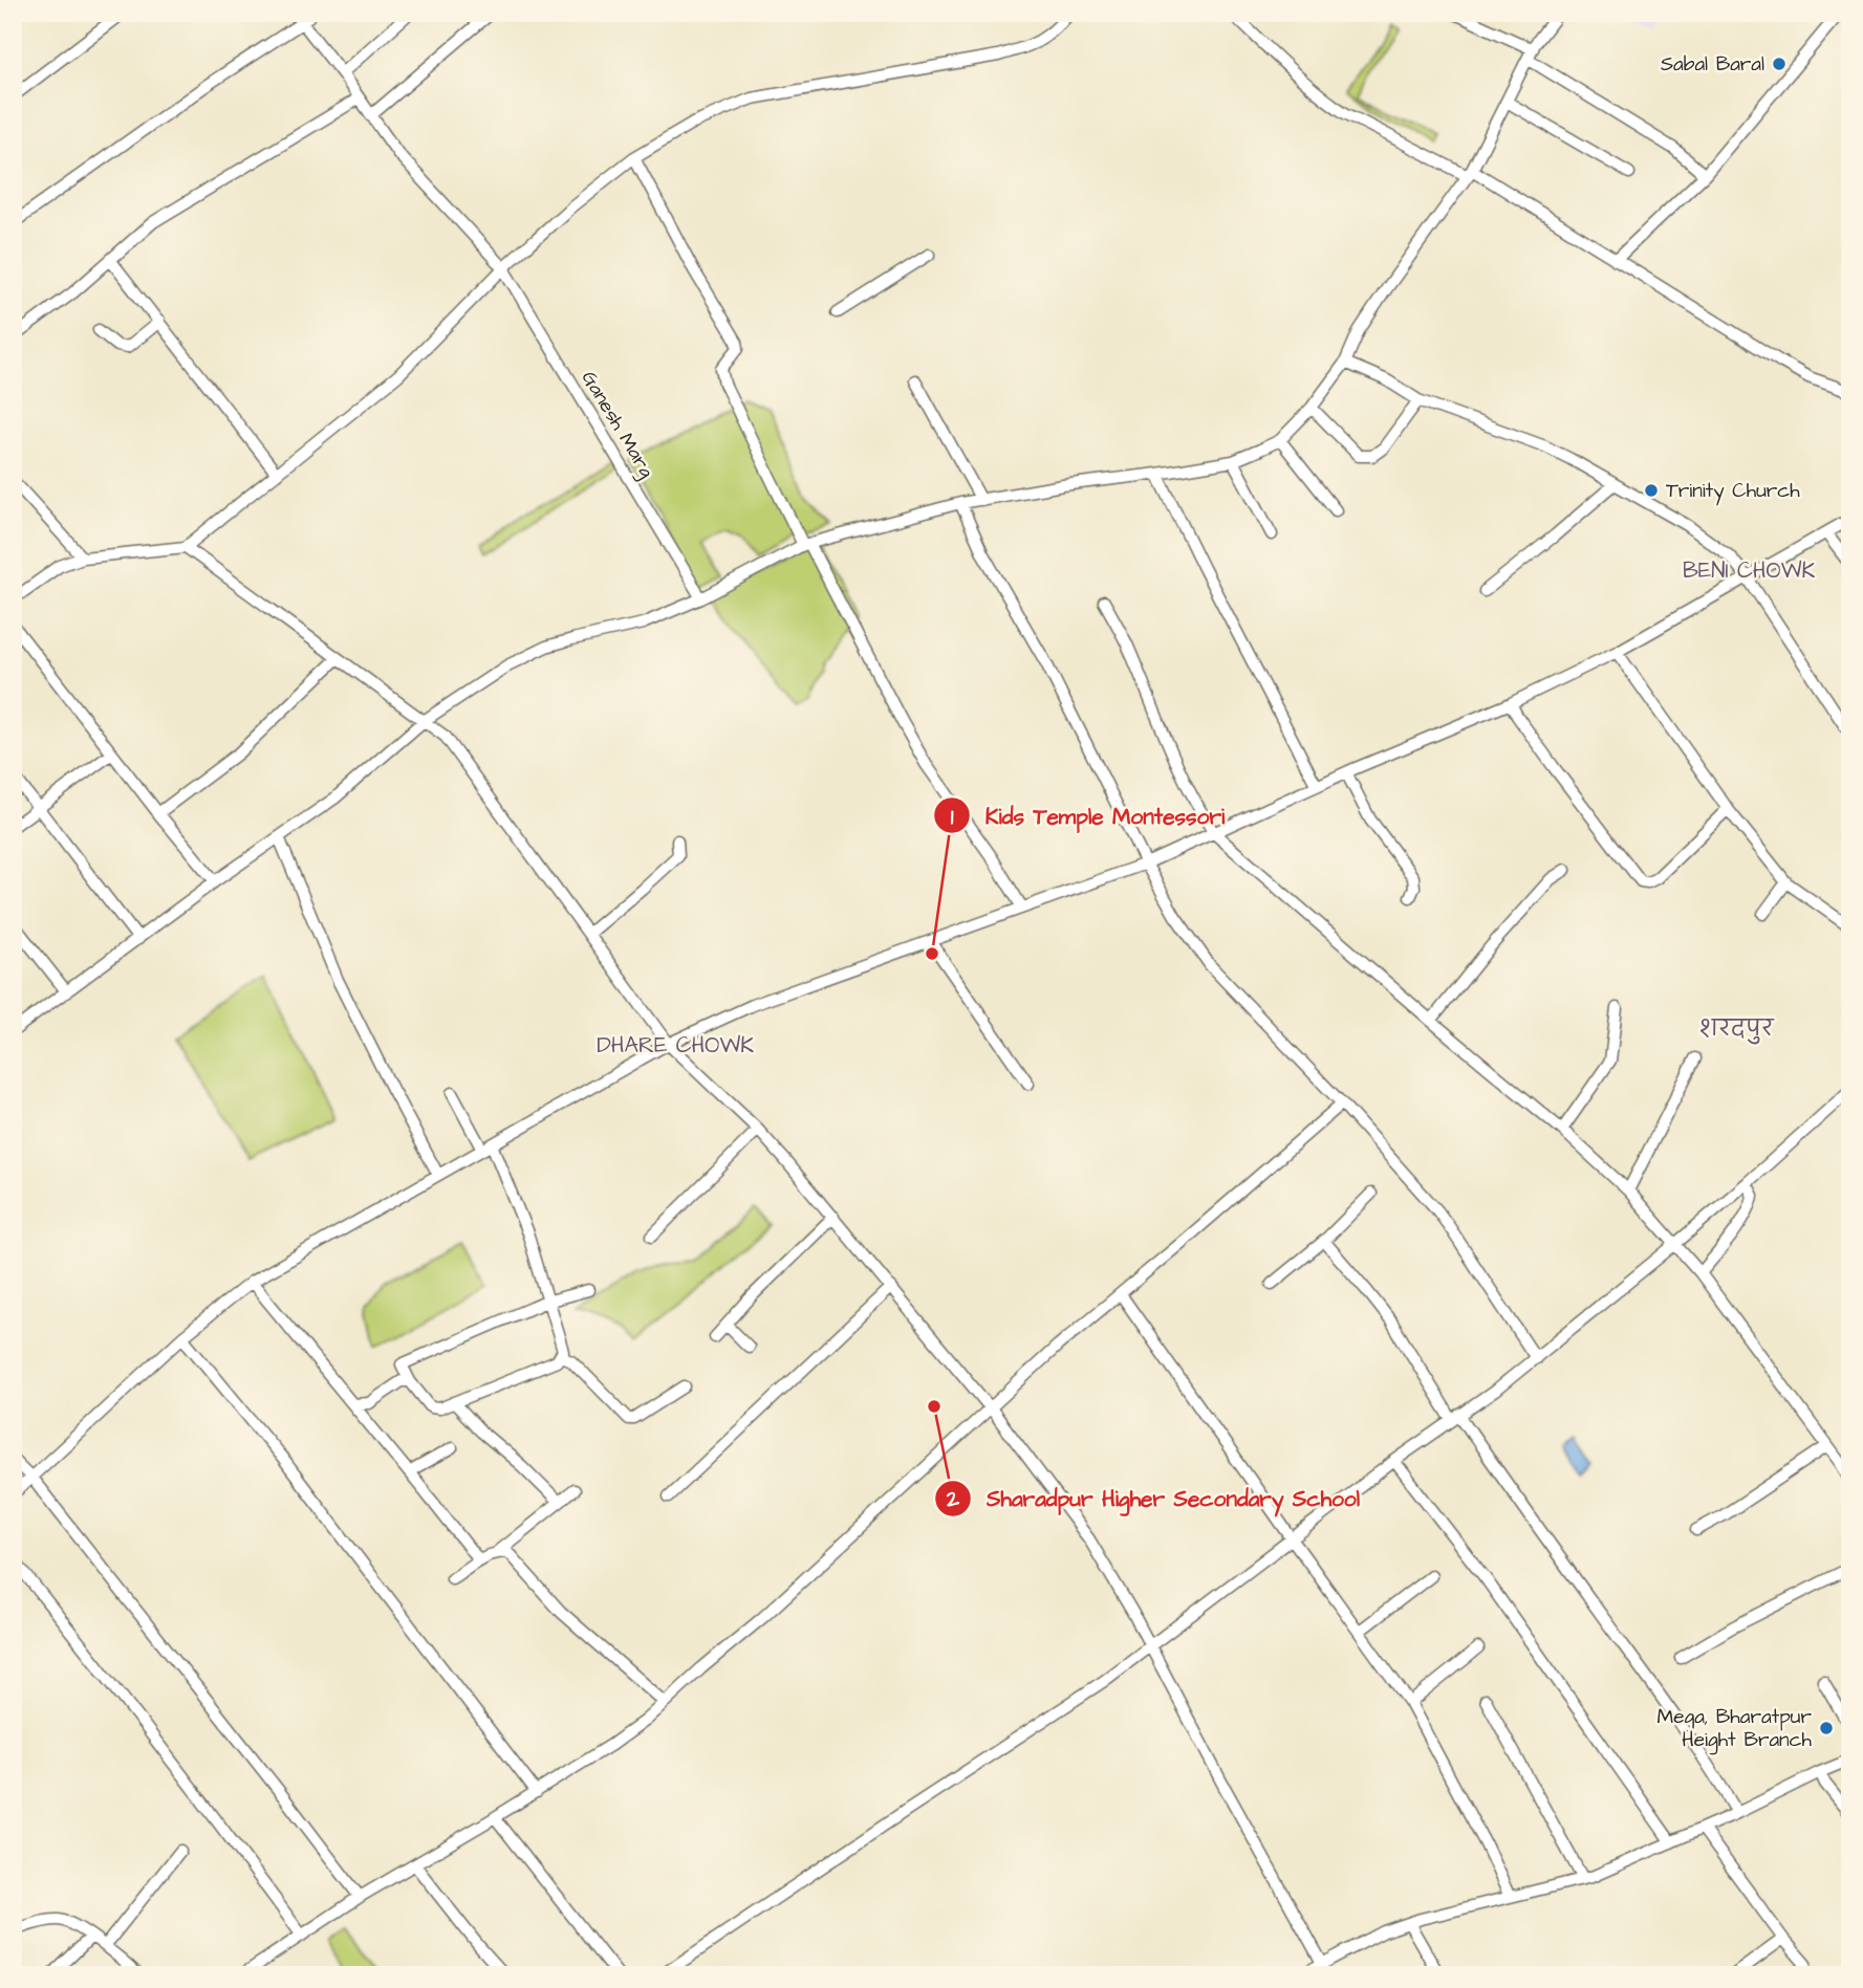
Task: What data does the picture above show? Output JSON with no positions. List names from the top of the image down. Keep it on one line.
{"streets":{"street":["Ganesh Marg"]},"districts":["BENI CHOWK","शरदपुर","DHARE CHOWK"],"places":["Sabal Baral","Trinity Church","Kids Temple Montessori","Sharadpur Higher Secondary School","Mega, Bharatpur Height Branch"]}
